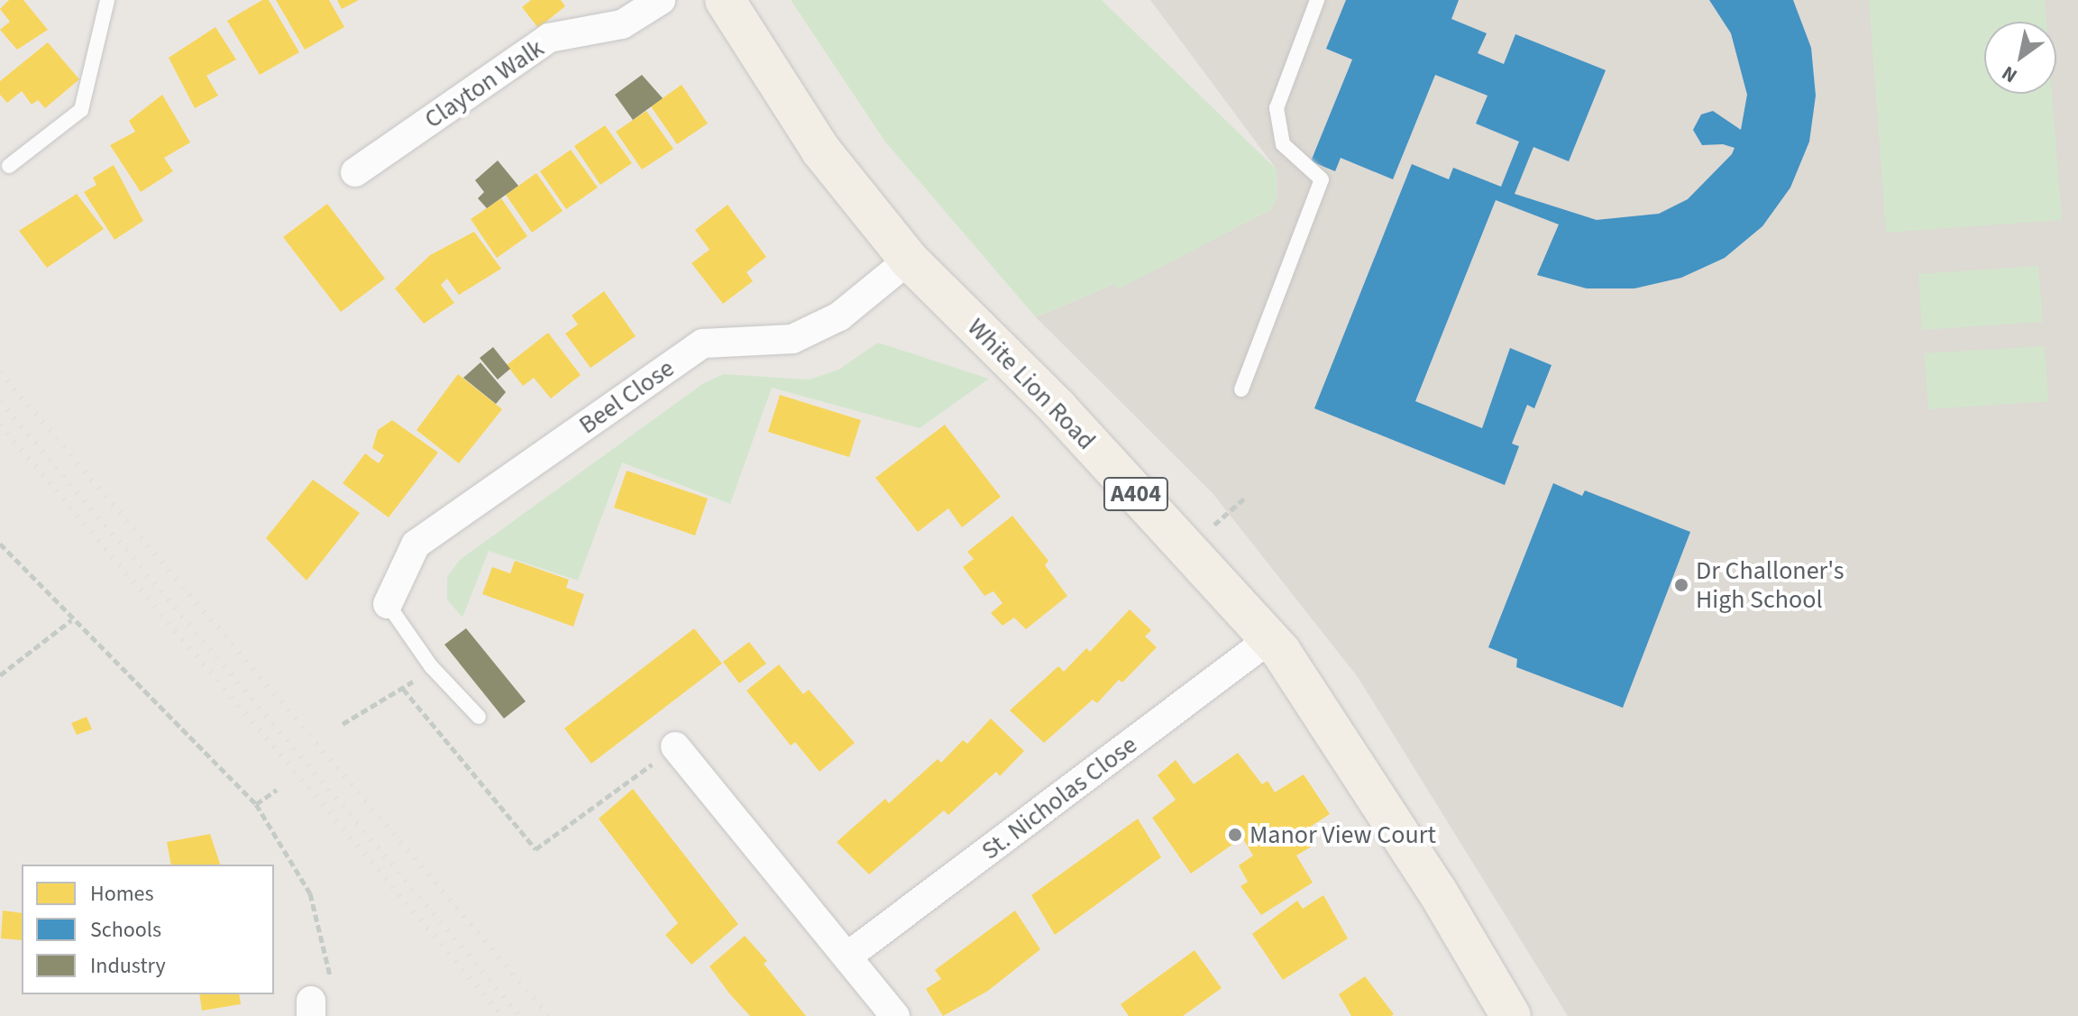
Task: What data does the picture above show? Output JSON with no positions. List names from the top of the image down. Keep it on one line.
{"streets":{"main road":["White Lion Road","A404"],"street":["Clayton Walk","Beel Close","St. Nicholas Close"]},"crossings":[["White Lion Road","Beel Close"],["White Lion Road","St. Nicholas Close"]],"places":["Dr Challoner's High School","Manor View Court"],"legend":["Homes","Schools","Industry"],"north":"bottom left"}
